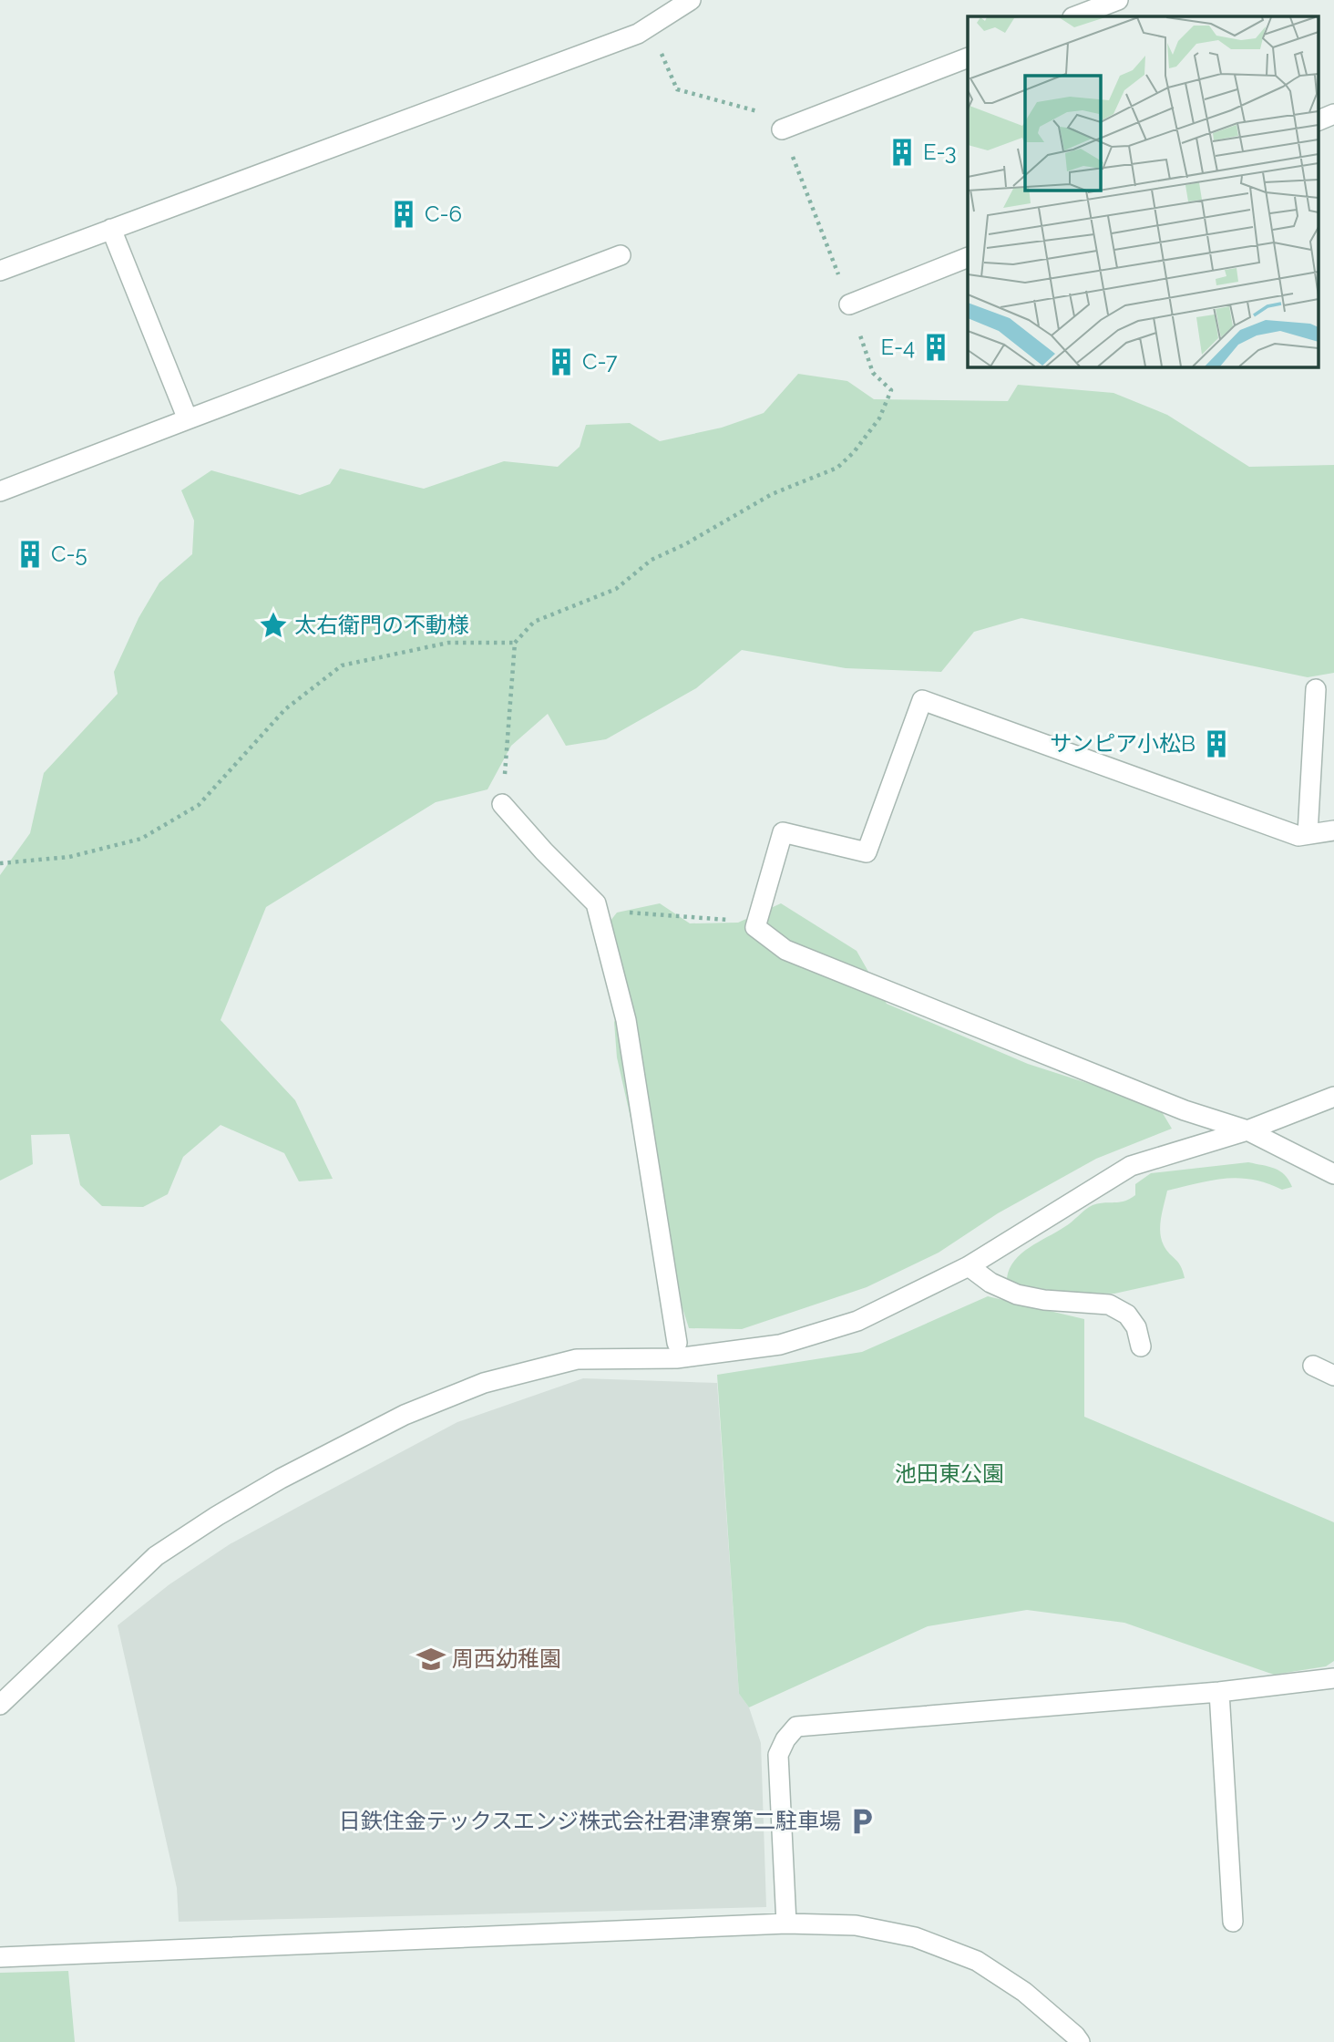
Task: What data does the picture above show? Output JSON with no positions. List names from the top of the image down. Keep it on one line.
{"parks":["池田東公園"],"places":{"building":["E-3","C-6","E-4","C-7","C-5","サンピア小松B"],"place":["太右衛門の不動様"],"school or university":["周西幼稚園"],"parking":["日鉄住金テックスエンジ株式会社君津寮第二駐車場"]}}
